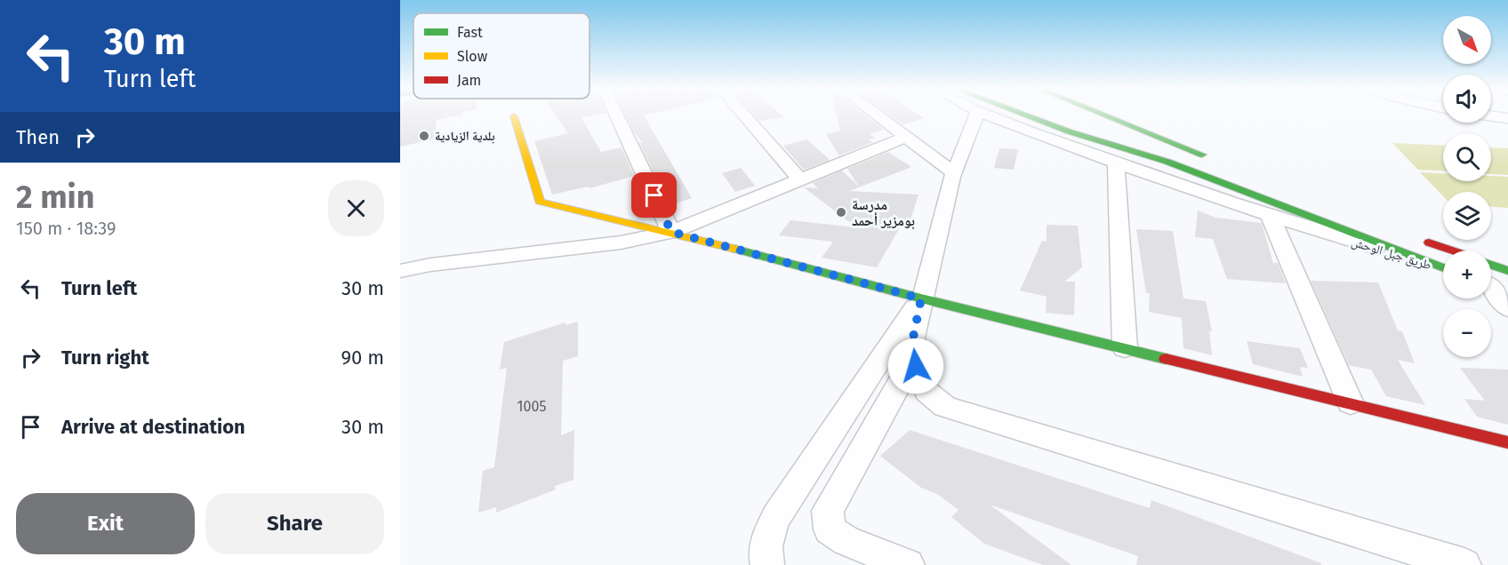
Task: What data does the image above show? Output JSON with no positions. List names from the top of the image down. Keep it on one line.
{"streets":{"street":["طريق جبل الوحش"]},"places":["بلدية الزيادية","مدرسة بومزير أحمد"],"house_numbers":["1005"],"legend":["Fast","Slow","Jam"],"north":"bottom right","page":{"turn":["30 m","Turn left"],"map_buttons":["+","−"],"then":"Then","heading":["2 min","150 m · 18:39"],"list":[{"name":"Turn left","value":"30 m"},{"name":"Turn right","value":"90 m"},{"name":"Arrive at destination","value":"30 m"}],"buttons":["Exit","Share"]}}
